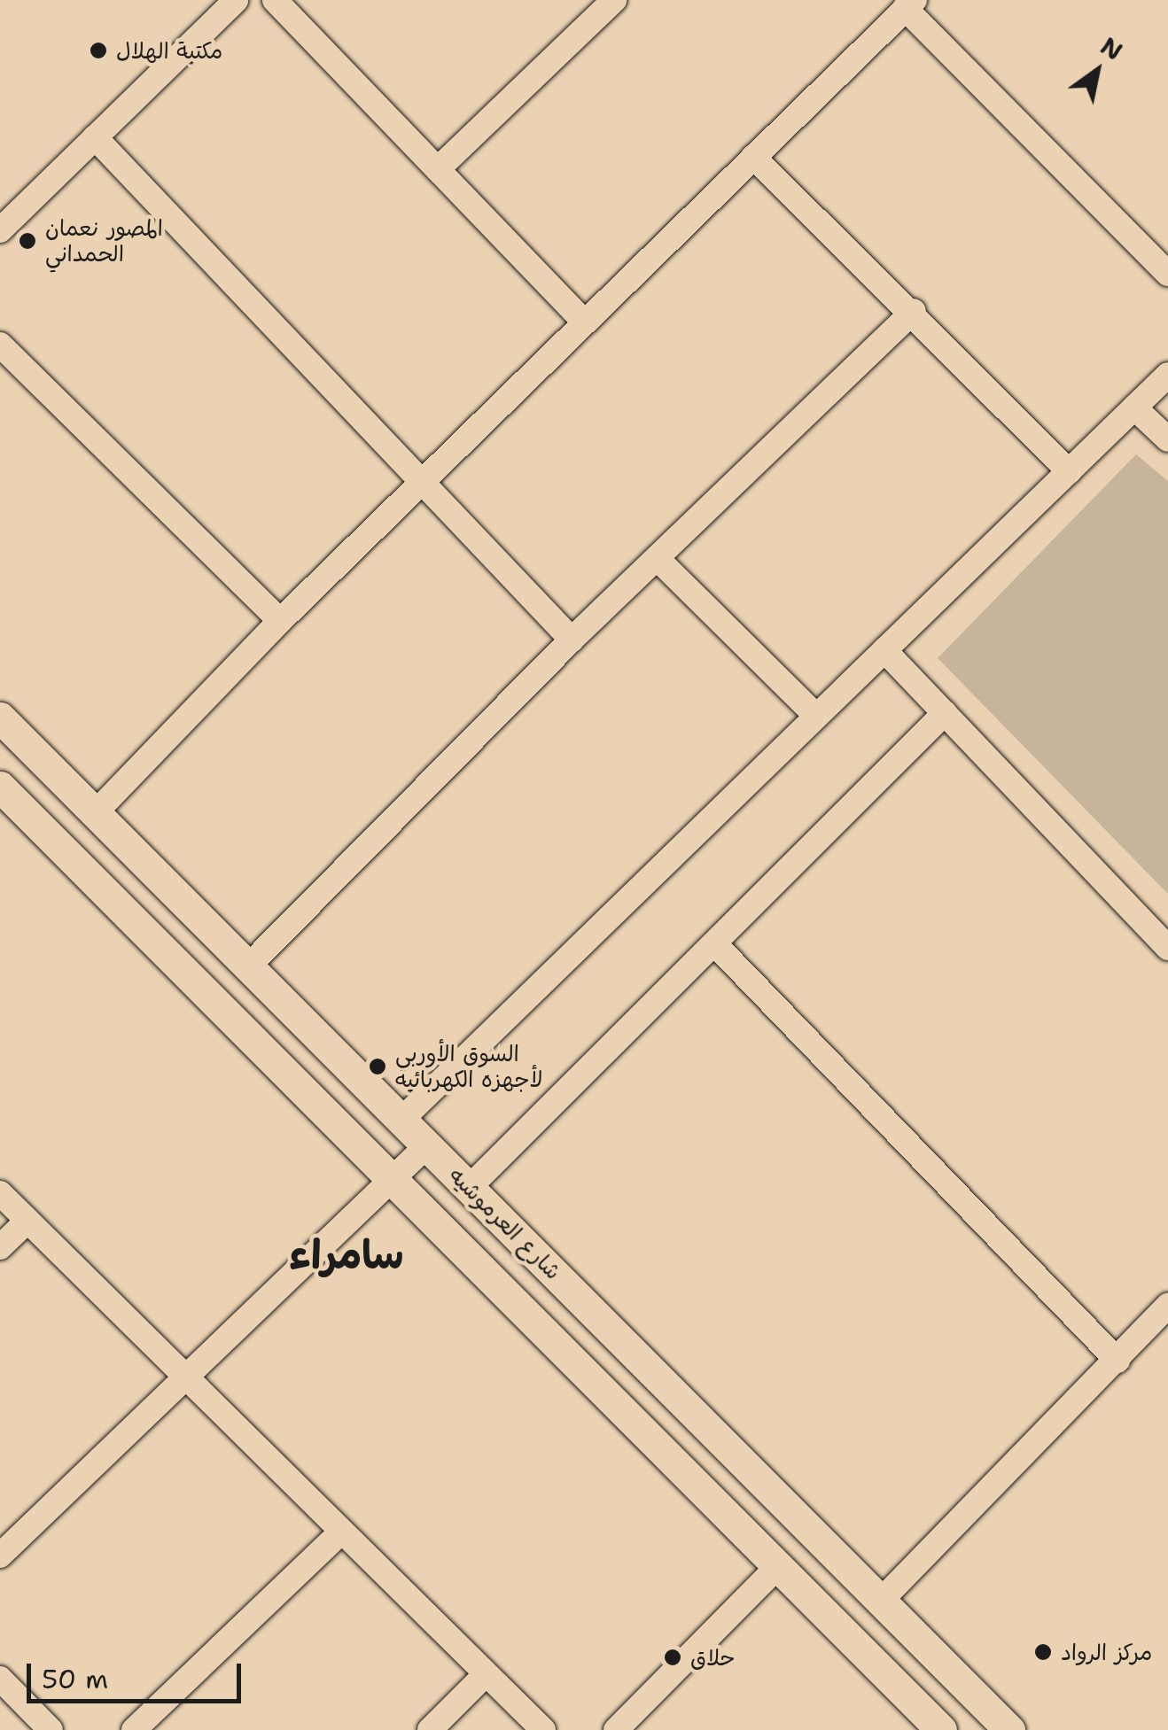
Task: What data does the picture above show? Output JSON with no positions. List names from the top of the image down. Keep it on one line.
{"streets":{"street":["شارع العرموشيه"]},"districts":["سامراء"],"places":["مكتبة الهلال","المصور نعمان الحمداني","السوق الأوربي لأجهزه الكهربائيه","مركز الرواد","حلاق"],"scale_bar":"50 m","north":"top right"}
